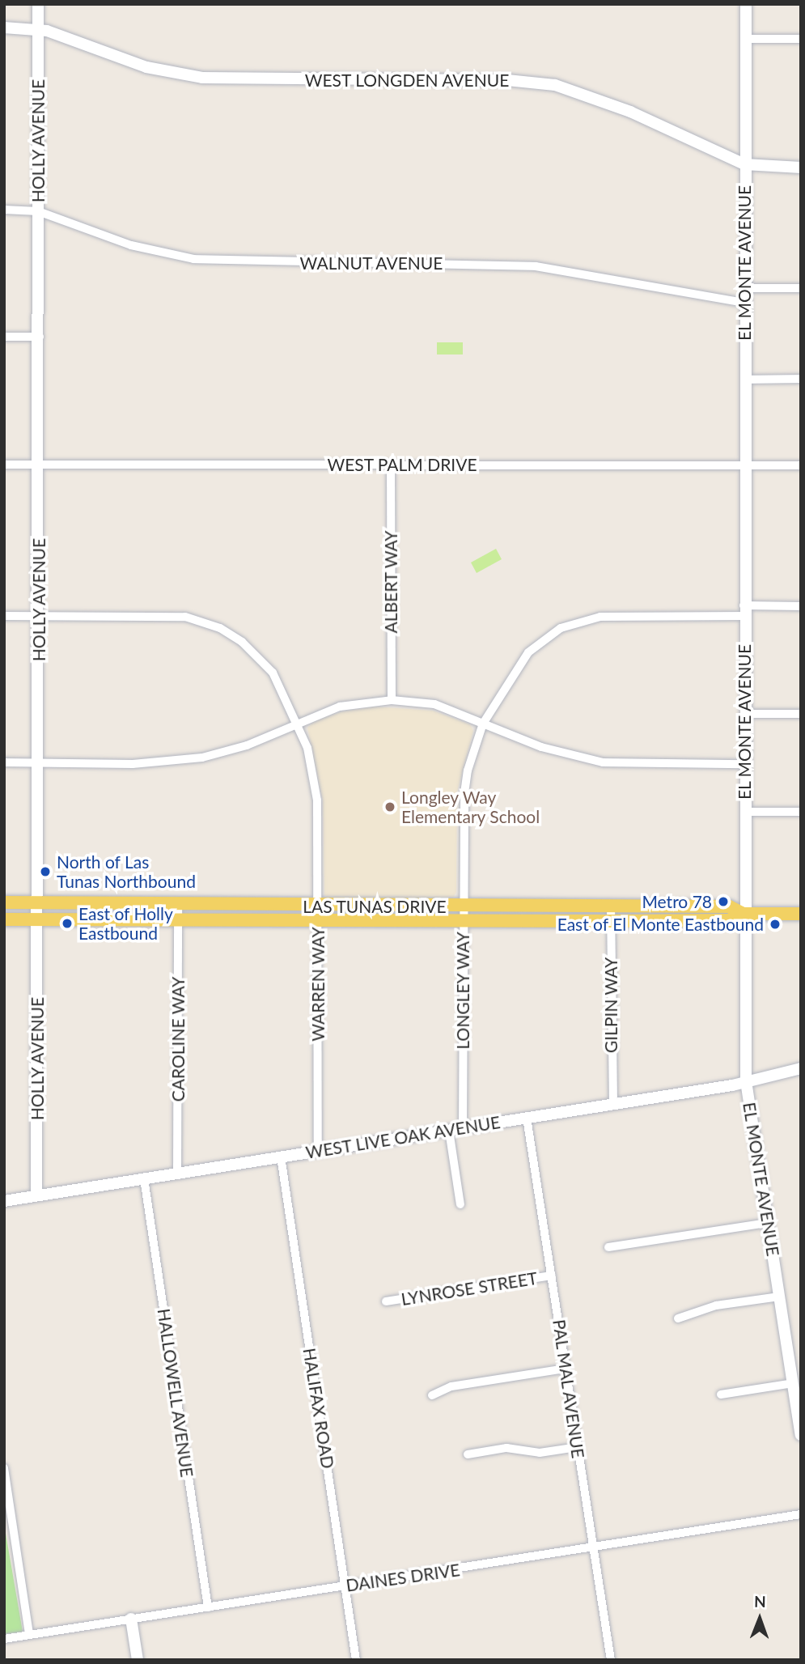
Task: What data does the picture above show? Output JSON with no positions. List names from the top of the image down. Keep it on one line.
{"streets":{"main road":["LAS TUNAS DRIVE"],"street":["WEST LONGDEN AVENUE","HOLLY AVENUE","WALNUT AVENUE","EL MONTE AVENUE","WEST PALM DRIVE","ALBERT WAY","WARREN WAY","LONGLEY WAY","GILPIN WAY","CAROLINE WAY","WEST LIVE OAK AVENUE","LYNROSE STREET","PAL MAL AVENUE","HALLOWELL AVENUE","HALIFAX ROAD","DAINES DRIVE"]},"crossings":[["WEST LONGDEN AVENUE","HOLLY AVENUE"],["WEST LONGDEN AVENUE","EL MONTE AVENUE"],["HOLLY AVENUE","WALNUT AVENUE"],["HOLLY AVENUE","WEST PALM DRIVE"],["HOLLY AVENUE","LAS TUNAS DRIVE"],["HOLLY AVENUE","WARREN WAY"],["HOLLY AVENUE","WEST LIVE OAK AVENUE"],["WALNUT AVENUE","EL MONTE AVENUE"],["EL MONTE AVENUE","WEST PALM DRIVE"],["EL MONTE AVENUE","LAS TUNAS DRIVE"],["EL MONTE AVENUE","LONGLEY WAY"],["EL MONTE AVENUE","WEST LIVE OAK AVENUE"],["WEST PALM DRIVE","ALBERT WAY"],["LAS TUNAS DRIVE","WARREN WAY"],["LAS TUNAS DRIVE","LONGLEY WAY"],["LAS TUNAS DRIVE","GILPIN WAY"],["LAS TUNAS DRIVE","CAROLINE WAY"],["WARREN WAY","WEST LIVE OAK AVENUE"],["LONGLEY WAY","WEST LIVE OAK AVENUE"],["GILPIN WAY","WEST LIVE OAK AVENUE"],["CAROLINE WAY","WEST LIVE OAK AVENUE"],["WEST LIVE OAK AVENUE","PAL MAL AVENUE"],["WEST LIVE OAK AVENUE","HALLOWELL AVENUE"],["WEST LIVE OAK AVENUE","HALIFAX ROAD"],["LYNROSE STREET","PAL MAL AVENUE"],["PAL MAL AVENUE","DAINES DRIVE"],["HALLOWELL AVENUE","DAINES DRIVE"],["HALIFAX ROAD","DAINES DRIVE"]],"places":["Longley Way Elementary School","North of Las Tunas Northbound","Metro 78","East of Holly Eastbound","East of El Monte Eastbound"],"north":"top"}
